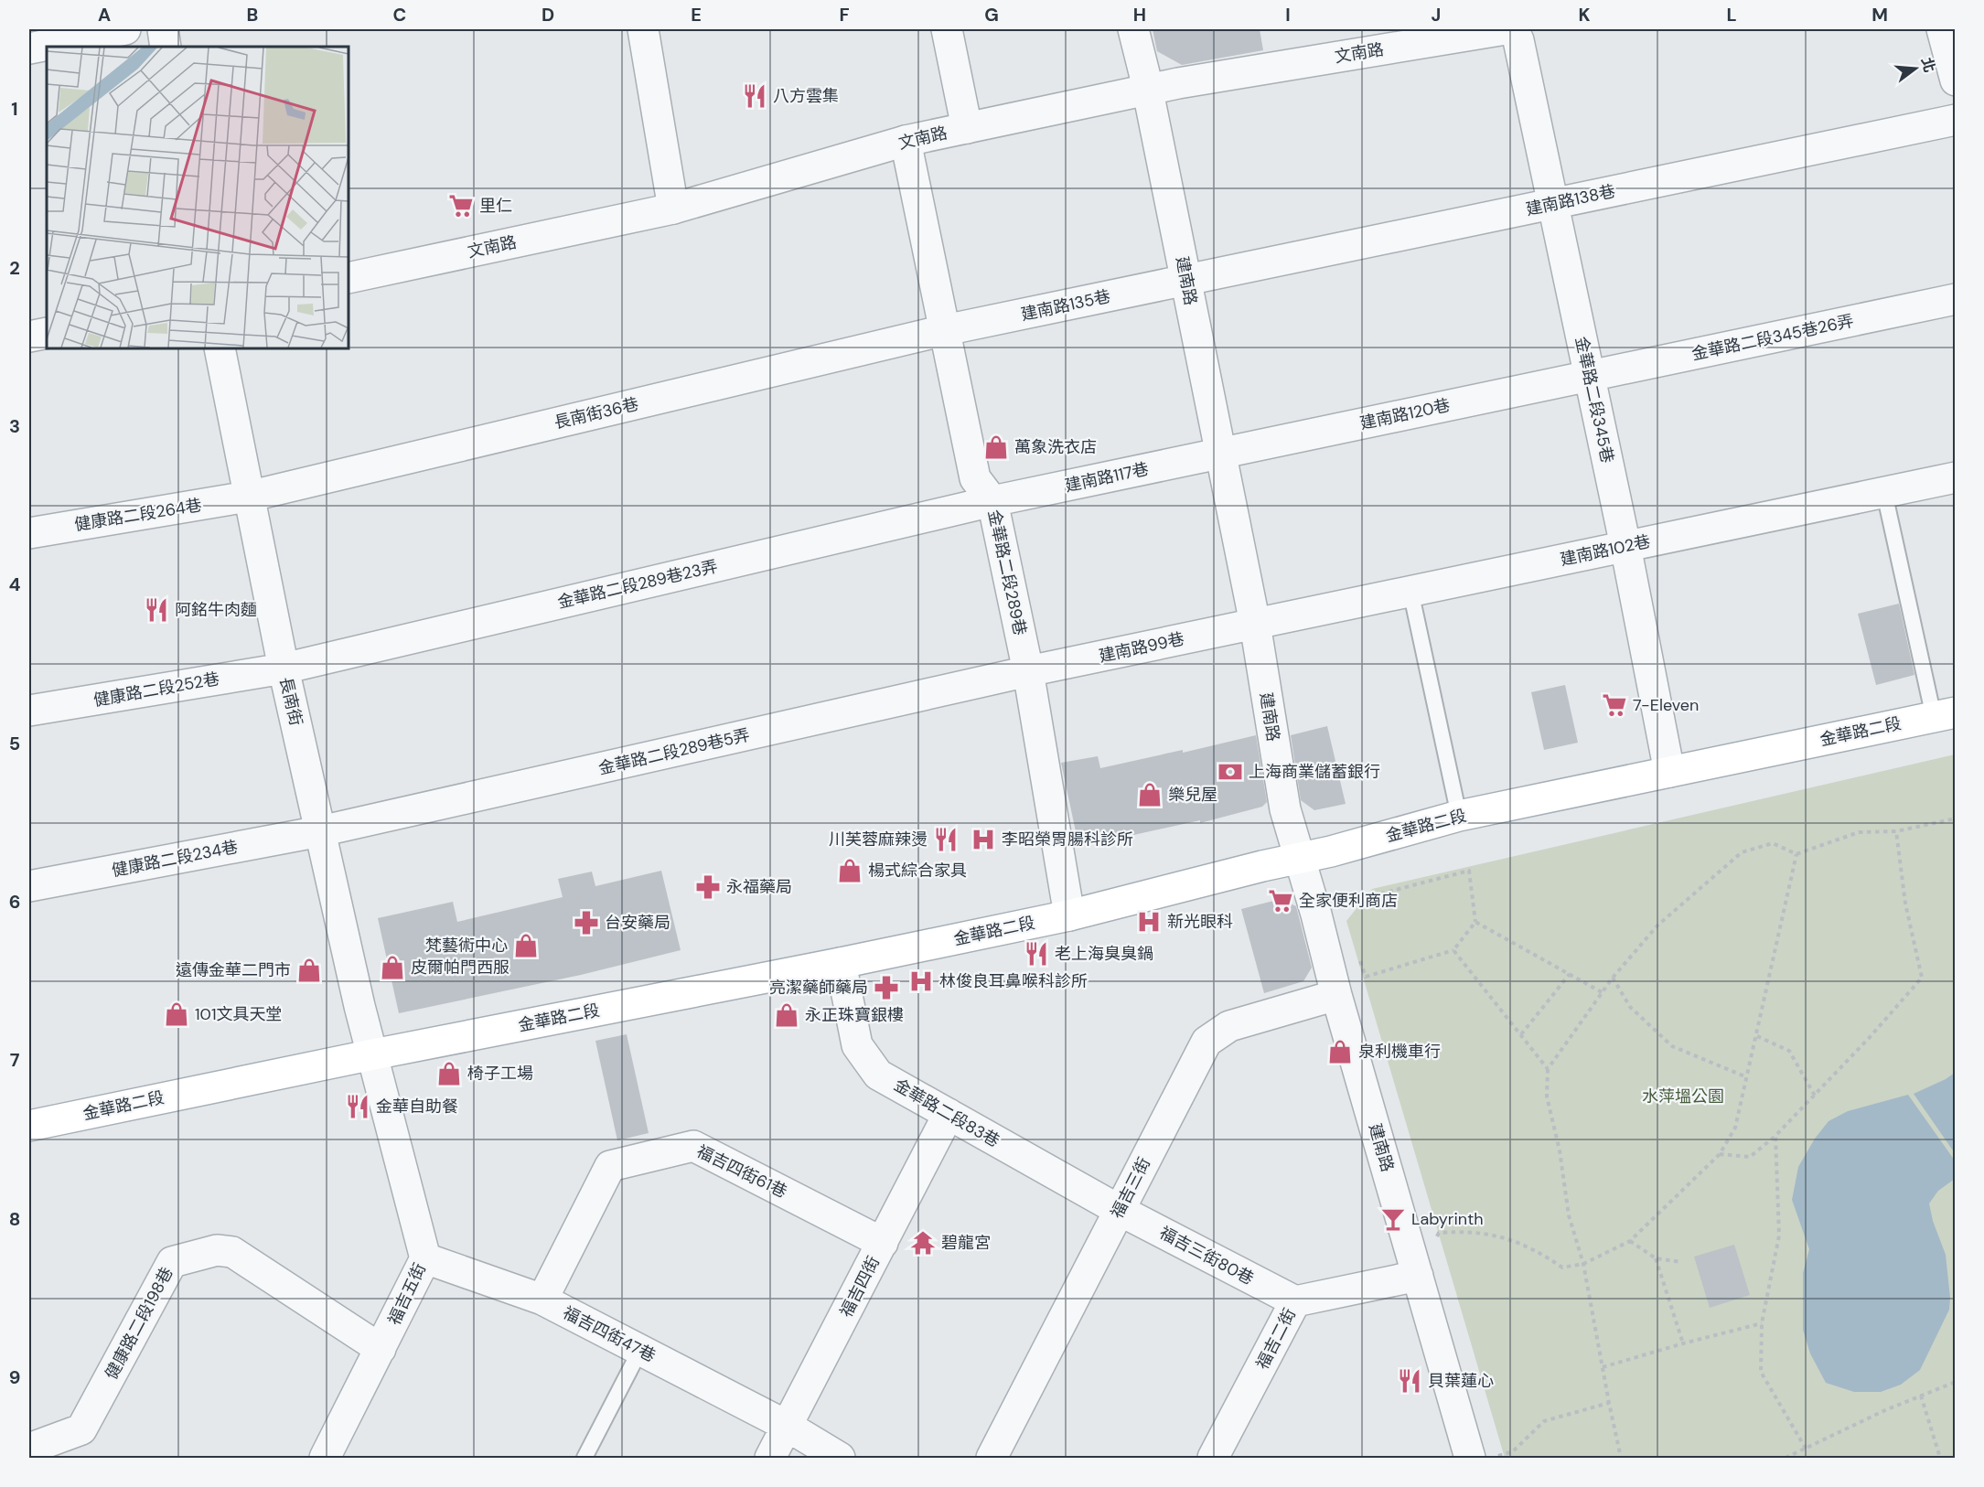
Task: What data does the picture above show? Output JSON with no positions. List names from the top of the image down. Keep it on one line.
{"streets":{"main road":["金華路二段"],"street":["文南路","建南路138巷","建南路","建南路135巷","金華路二段345巷26弄","金華路二段345巷","長南街36巷","建南路120巷","建南路117巷","健康路二段264巷","建南路102巷","金華路二段289巷","金華路二段289巷23弄","建南路99巷","健康路二段252巷","長南街","金華路二段289巷5弄","健康路二段234巷","金華路二段83巷","福吉四街61巷","福吉三街","福吉三街80巷","福吉四街","福吉五街","健康路二段198巷","福吉四街47巷","福吉二街"]},"crossings":[["文南路","建南路"],["文南路","金華路二段289巷"],["建南路138巷","建南路"],["建南路138巷","建南路135巷"],["建南路138巷","金華路二段345巷"],["建南路","建南路135巷"],["建南路","建南路120巷"],["建南路","建南路117巷"],["建南路","建南路102巷"],["建南路","建南路99巷"],["建南路","金華路二段"],["建南路","福吉三街"],["建南路","福吉二街"],["建南路135巷","長南街36巷"],["建南路135巷","金華路二段289巷"],["金華路二段345巷26弄","金華路二段345巷"],["金華路二段345巷26弄","建南路120巷"],["金華路二段345巷","建南路120巷"],["金華路二段345巷","建南路102巷"],["金華路二段345巷","金華路二段"],["長南街36巷","健康路二段264巷"],["長南街36巷","金華路二段289巷"],["長南街36巷","長南街"],["建南路120巷","建南路117巷"],["建南路117巷","金華路二段289巷"],["建南路117巷","金華路二段289巷23弄"],["健康路二段264巷","長南街"],["建南路102巷","建南路99巷"],["金華路二段289巷","金華路二段289巷23弄"],["金華路二段289巷","建南路99巷"],["金華路二段289巷","金華路二段"],["金華路二段289巷","金華路二段289巷5弄"],["金華路二段289巷23弄","健康路二段252巷"],["金華路二段289巷23弄","長南街"],["建南路99巷","金華路二段289巷5弄"],["健康路二段252巷","長南街"],["長南街","金華路二段"],["長南街","金華路二段289巷5弄"],["長南街","健康路二段234巷"],["長南街","福吉五街"],["金華路二段","金華路二段83巷"],["金華路二段","福吉五街"],["金華路二段289巷5弄","健康路二段234巷"],["金華路二段83巷","福吉三街"],["金華路二段83巷","福吉三街80巷"],["金華路二段83巷","福吉四街"],["福吉四街61巷","福吉四街"],["福吉四街61巷","福吉四街47巷"],["福吉三街","福吉三街80巷"],["福吉三街80巷","福吉二街"],["福吉四街","福吉四街47巷"],["福吉五街","健康路二段198巷"],["福吉五街","福吉四街47巷"]],"parks":["水萍塭公園"],"places":{"restaurant":["八方雲集","阿銘牛肉麵","川芙蓉麻辣燙","老上海臭臭鍋","金華自助餐","貝葉蓮心"],"supermarket":["里仁","7-Eleven","全家便利商店"],"shop":["萬象洗衣店","樂兒屋","楊式綜合家具","梵藝術中心","皮爾帕門西服","遠傳金華二門市","101文具天堂","永正珠寶銀樓","泉利機車行","椅子工場"],"bank":["上海商業儲蓄銀行"],"hospital":["李昭榮胃腸科診所","新光眼科","林俊良耳鼻喉科診所"],"pharmacy":["永福藥局","台安藥局","亮潔藥師藥局"],"bar":["Labyrinth"],"temple":["碧龍宮"]},"north":"right","grid":{"columns":["A","B","C","D","E","F","G","H","I","J","K","L","M"],"rows":["1","2","3","4","5","6","7","8","9"]}}
